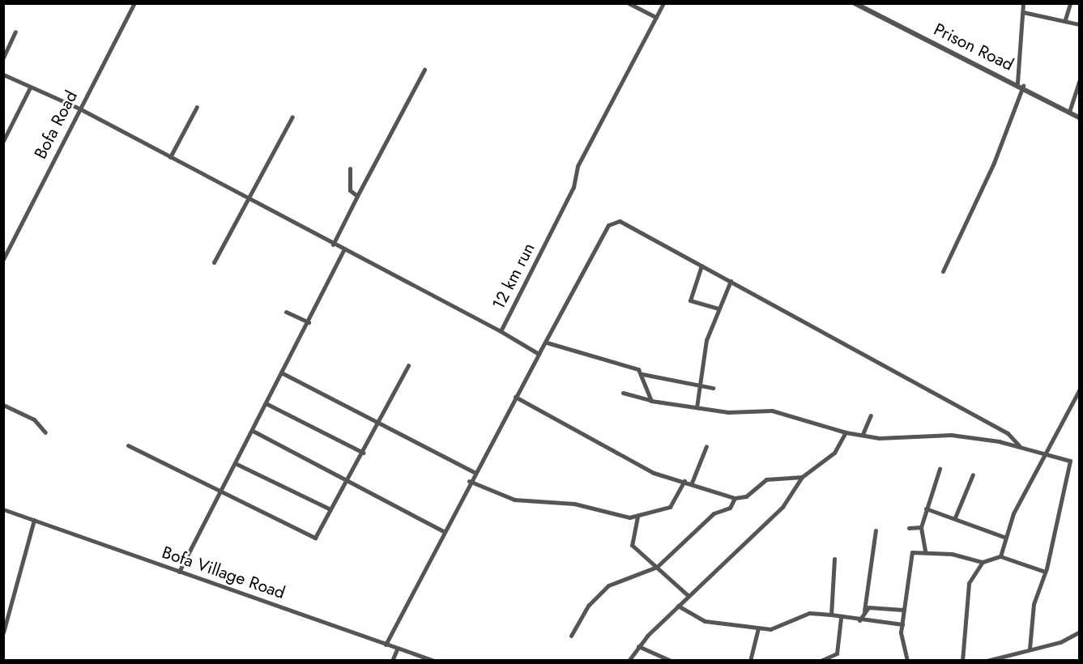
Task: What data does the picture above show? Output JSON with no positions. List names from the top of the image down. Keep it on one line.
{"streets":{"street":["Prison Road","Bofa Road","12 km run","Bofa Village Road"]}}
